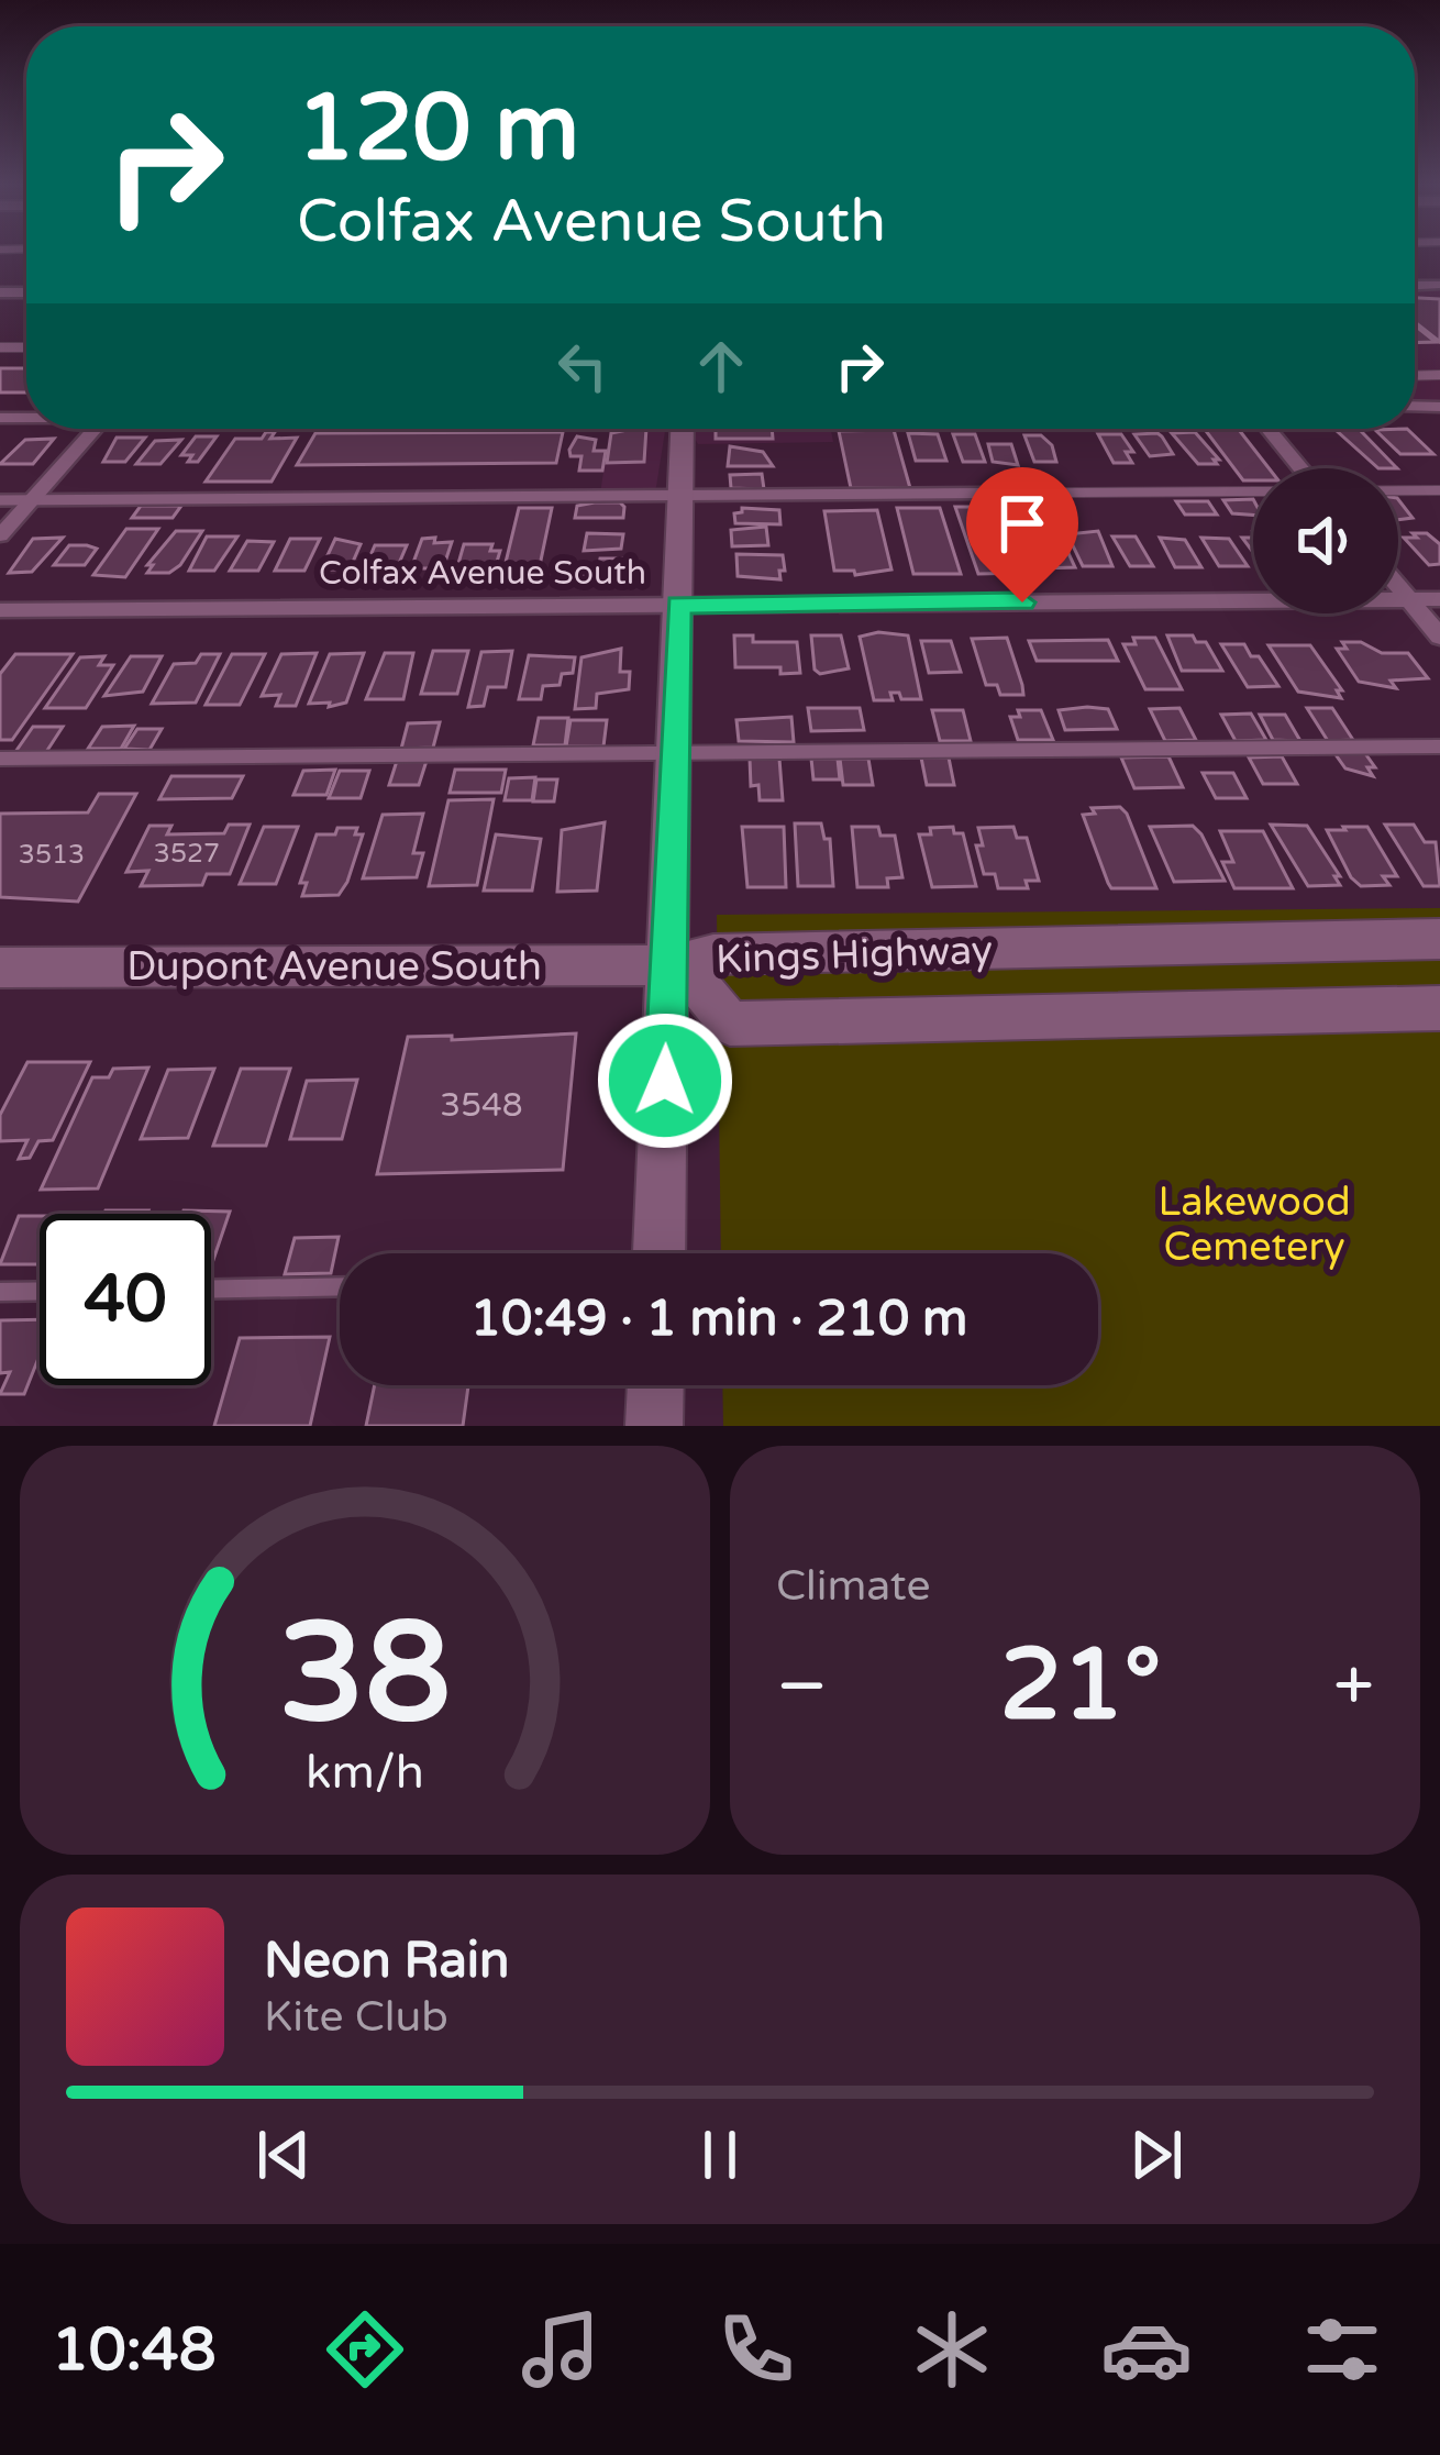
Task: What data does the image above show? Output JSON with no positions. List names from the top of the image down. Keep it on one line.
{"streets":{"street":["Colfax Avenue South","Kings Highway","Dupont Avenue South"]},"crossings":[["Kings Highway","Dupont Avenue South"]],"parks":["Lakewood Cemetery"],"house_numbers":["3527","3513","3548"],"page":{"turn":["120 m","Colfax Avenue South"],"limit":"40","trip":"10:49 · 1 min · 210 m","tile":"Climate","heat":["−","21°","+"],"song":["Neon Rain","Kite Club"],"tabs":"10:48","gauge":["38","km/h"]}}
